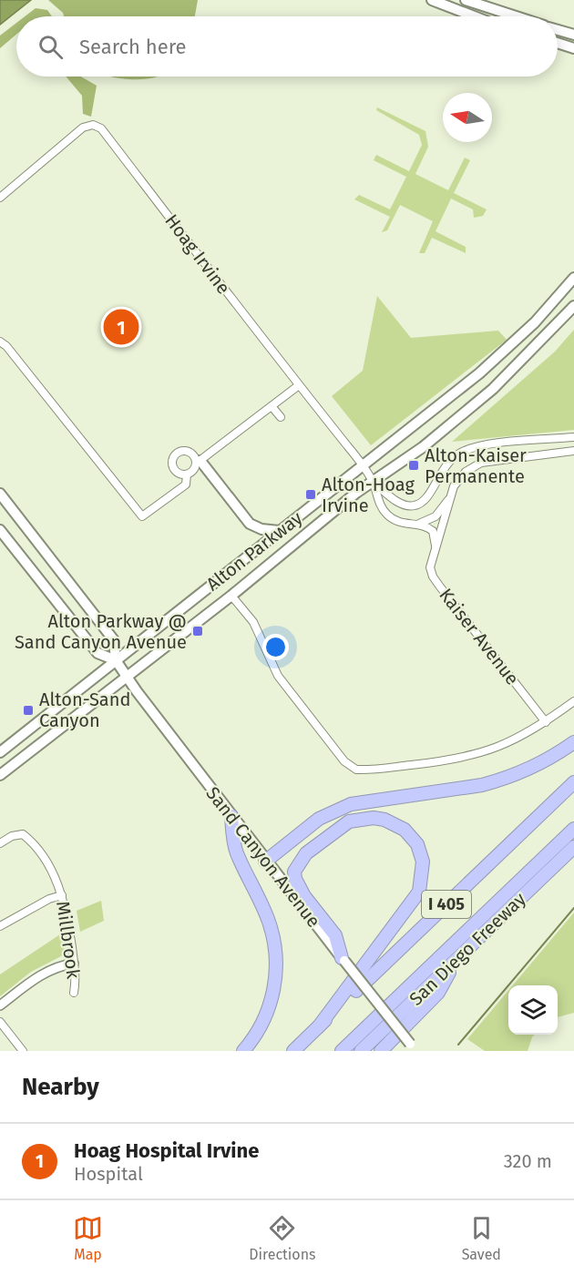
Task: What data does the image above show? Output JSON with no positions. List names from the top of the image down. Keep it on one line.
{"streets":{"highway":["I 405","San Diego Freeway"],"main road":["Alton Parkway","Sand Canyon Avenue"],"street":["Hoag Irvine","Kaiser Avenue","Millbrook"]},"crossings":[["Hoag Irvine","Alton Parkway"],["Alton Parkway","Sand Canyon Avenue"]],"places":{"transit":["Alton-Kaiser Permanente","Alton-Hoag Irvine","Alton Parkway @ Sand Canyon Avenue","Alton-Sand Canyon"]},"north":"left","page":{"search":"Search here","pins":"1","heading":"Nearby","list":[{"mark":"1","name":"Hoag Hospital Irvine","note":"Hospital","value":"320 m"}],"nav":["Map","Directions","Saved"]}}
